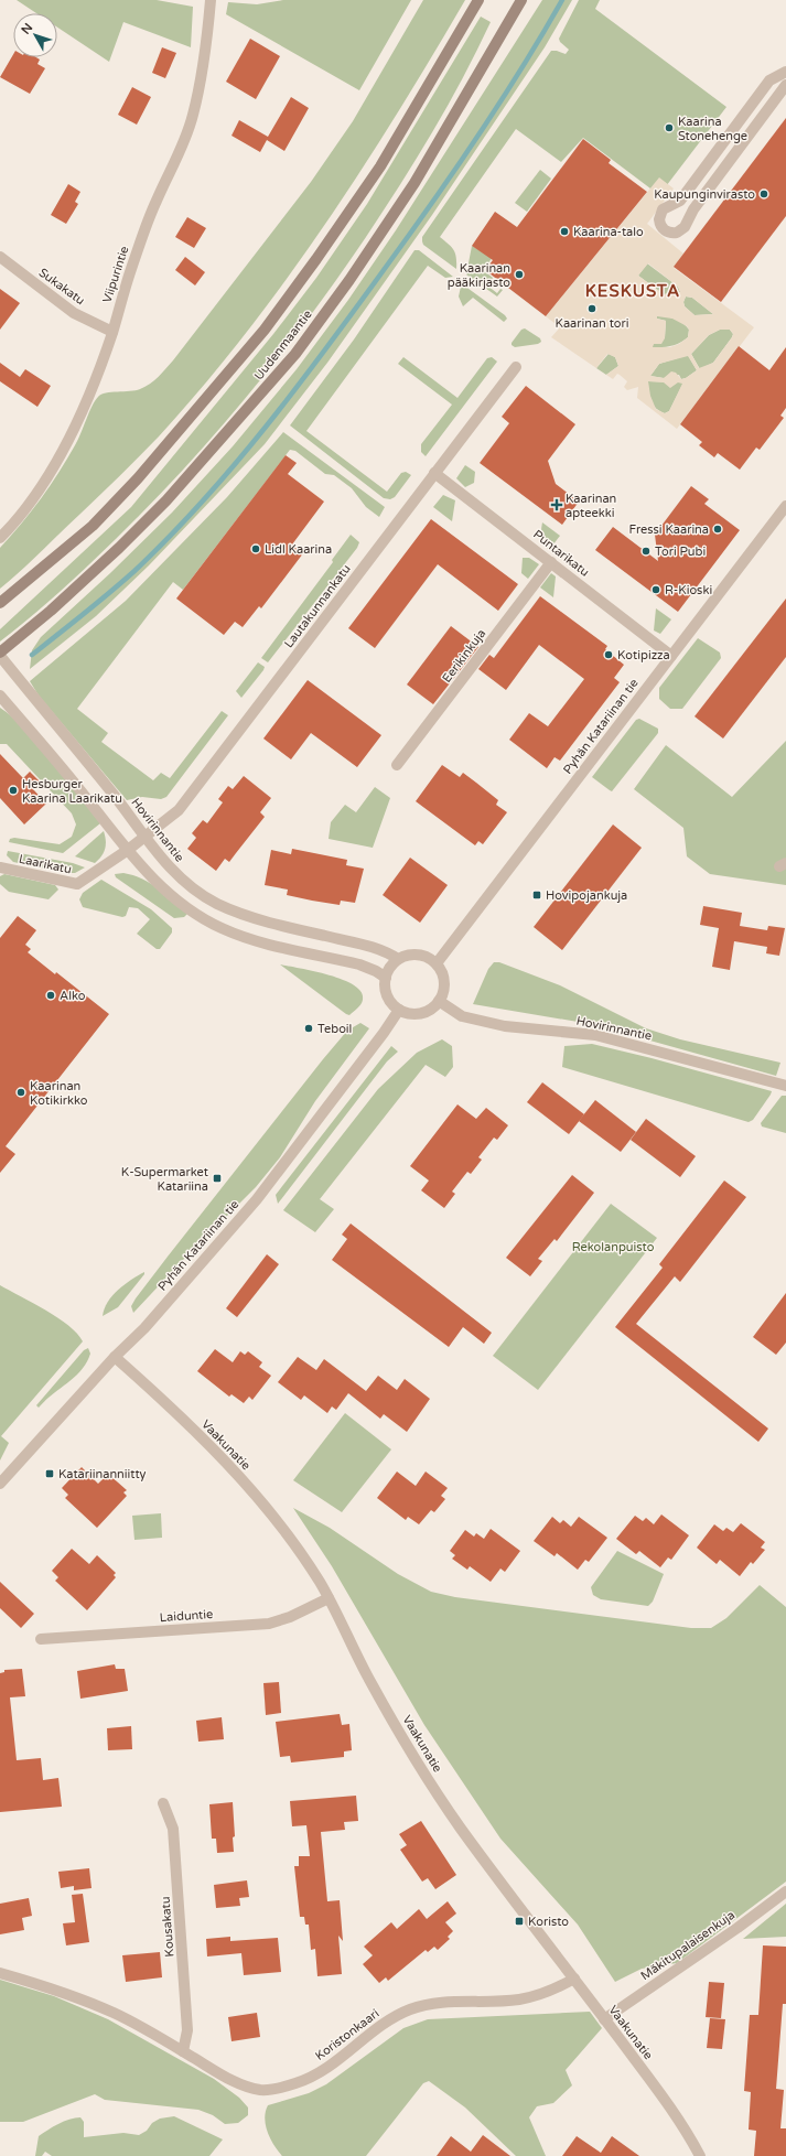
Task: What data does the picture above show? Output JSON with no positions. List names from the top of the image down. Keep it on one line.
{"streets":{"main road":["Uudenmaantie"],"street":["Viipurintie","Sukakatu","Puntarikatu","Lautakunnankatu","Eerikinkuja","Pyhän Katariinan tie","Hovirinnantie","Laarikatu","Vaakunatie","Laiduntie","Kousakatu","Mäkitupalaisenkuja","Koristonkaari"]},"crossings":[["Viipurintie","Sukakatu"],["Uudenmaantie","Hovirinnantie"],["Puntarikatu","Lautakunnankatu"],["Puntarikatu","Eerikinkuja"],["Puntarikatu","Pyhän Katariinan tie"],["Lautakunnankatu","Hovirinnantie"],["Lautakunnankatu","Laarikatu"],["Pyhän Katariinan tie","Hovirinnantie"],["Pyhän Katariinan tie","Vaakunatie"],["Vaakunatie","Laiduntie"],["Vaakunatie","Mäkitupalaisenkuja"],["Vaakunatie","Koristonkaari"],["Kousakatu","Koristonkaari"]],"districts":["KESKUSTA"],"parks":["Rekolanpuisto"],"places":{"other":["Kaarina Stonehenge","Kaupunginvirasto","Kaarina-talo","Kaarinan pääkirjasto","Kaarinan tori","Fressi Kaarina","Lidl Kaarina","Tori Pubi","R-Kioski","Kotipizza","Hesburger Kaarina Laarikatu","Alko","Teboil","Kaarinan Kotikirkko"],"health":["Kaarinan apteekki"],"transit":["Hovipojankuja","K-Supermarket Katariina","Katariinanniitty","Koristo"]},"north":"top left"}
